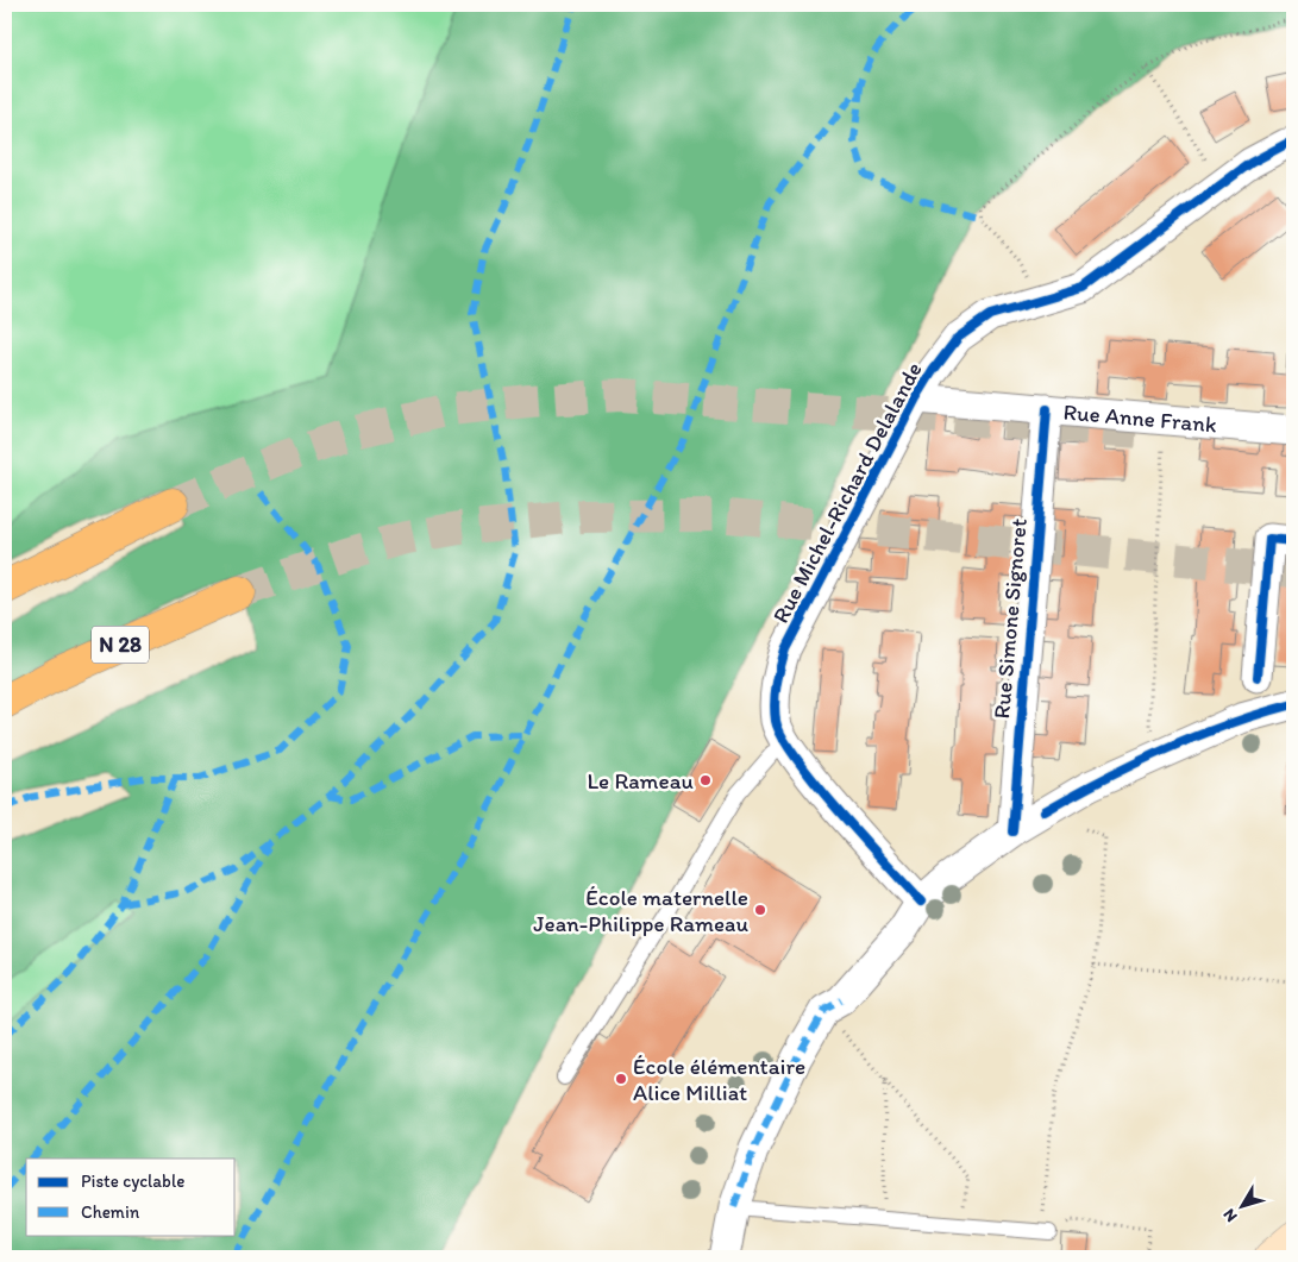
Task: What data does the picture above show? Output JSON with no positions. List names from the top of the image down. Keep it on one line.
{"streets":{"highway":["N 28"],"street":["Rue Anne Frank","Rue Michel-Richard Delalande","Rue Simone Signoret"]},"crossings":[["Rue Anne Frank","Rue Michel-Richard Delalande"],["Rue Anne Frank","Rue Simone Signoret"]],"places":["Le Rameau","École maternelle Jean-Philippe Rameau","École élémentaire Alice Milliat"],"legend":["Piste cyclable","Chemin"],"north":"bottom left"}
